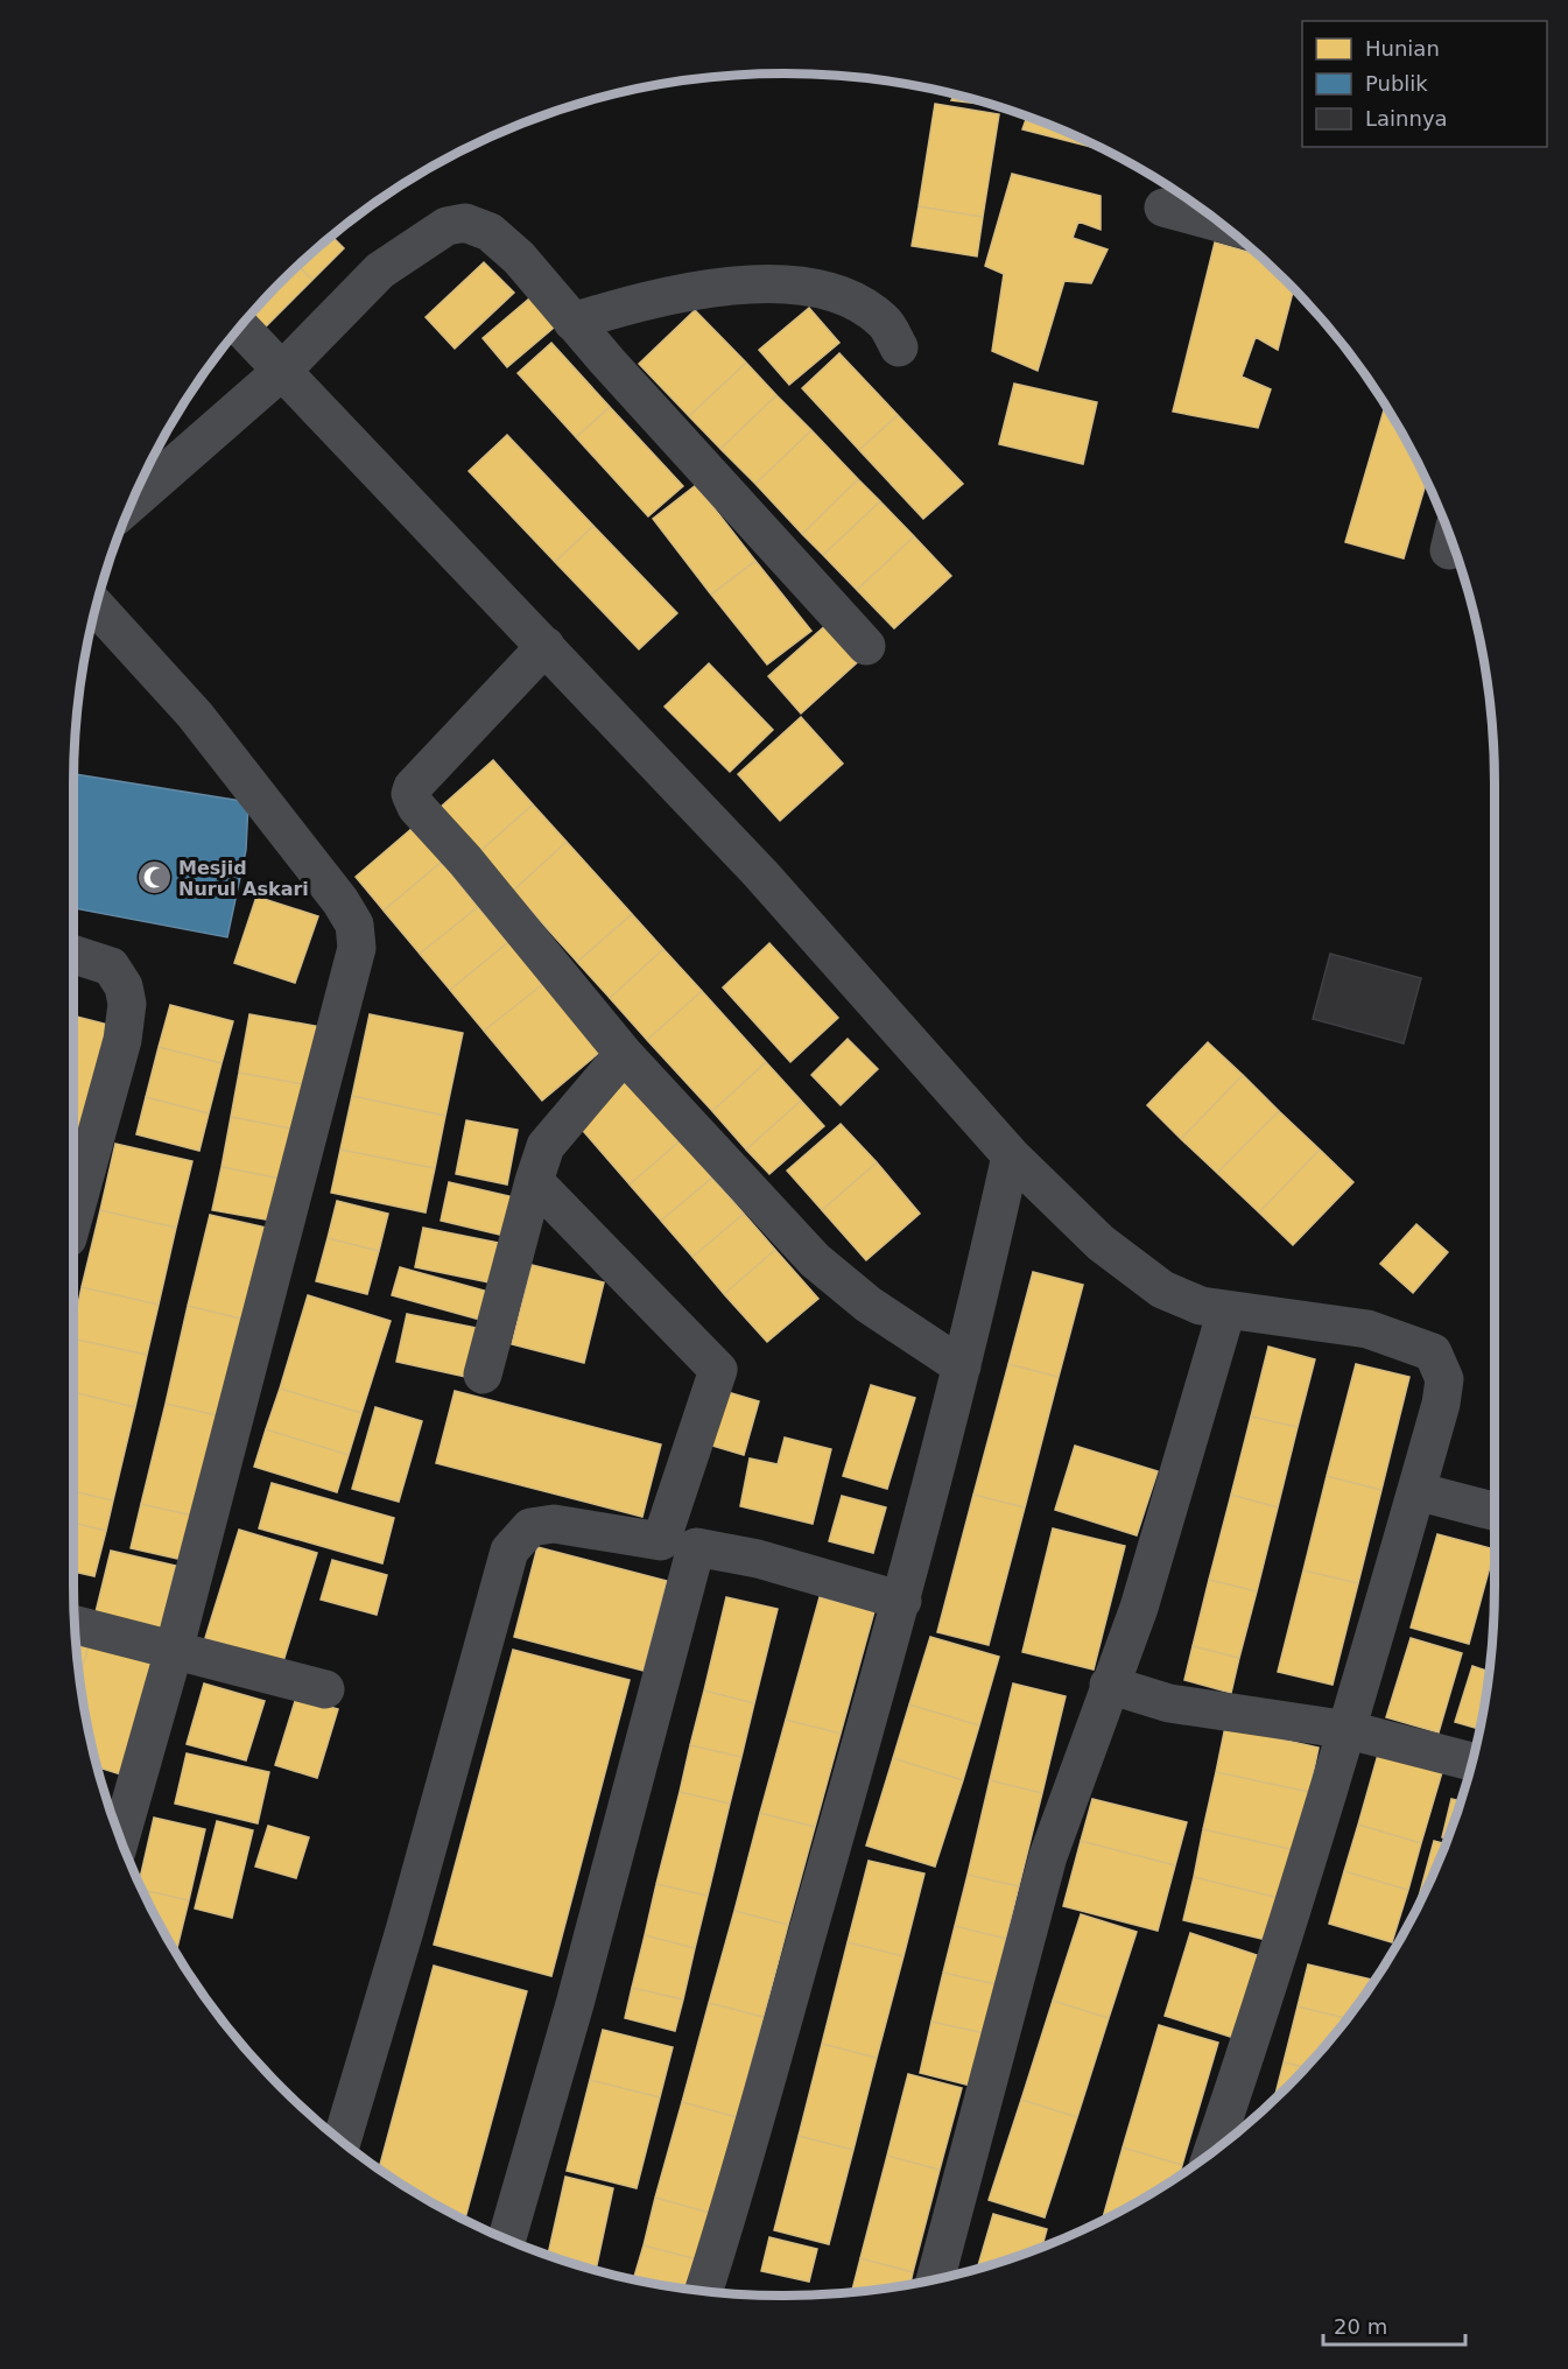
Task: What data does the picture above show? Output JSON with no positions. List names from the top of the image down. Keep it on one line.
{"places":{"mosque":["Mesjid Nurul Askari"]},"legend":["Hunian","Publik","Lainnya"],"scale_bar":"20 m"}
